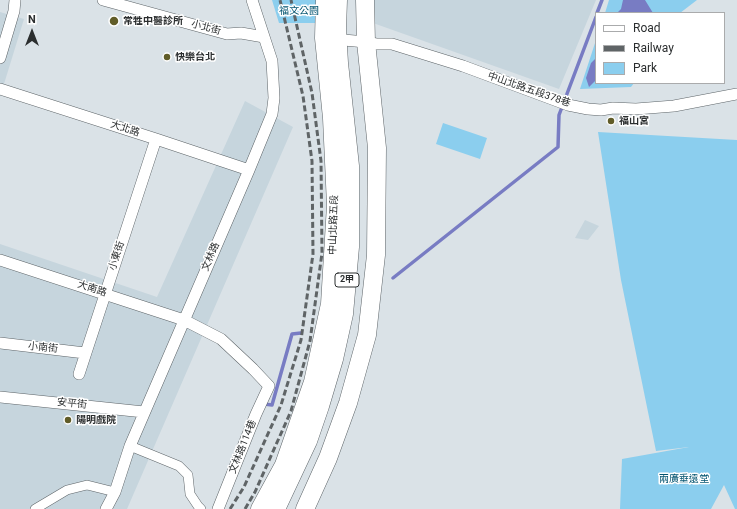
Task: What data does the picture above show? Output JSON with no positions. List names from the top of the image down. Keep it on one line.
{"streets":{"main road":["中山北路五段","2甲"],"street":["小北街","中山北路五段378巷","大北路","小東街","文林路","大南路","小南街","安平街","文林路114巷"]},"crossings":[["小北街","文林路"],["中山北路五段378巷","中山北路五段"],["大北路","小東街"],["大北路","文林路"],["小東街","大南路"],["小東街","小南街"],["文林路","大南路"],["文林路","安平街"],["大南路","文林路114巷"]],"parks":["福文公園","兩廣垂遠堂"],"places":["常牲中醫診所","快樂台北","福山宮","陽明戲院"],"legend":["Road","Railway","Park"],"north":"top"}
